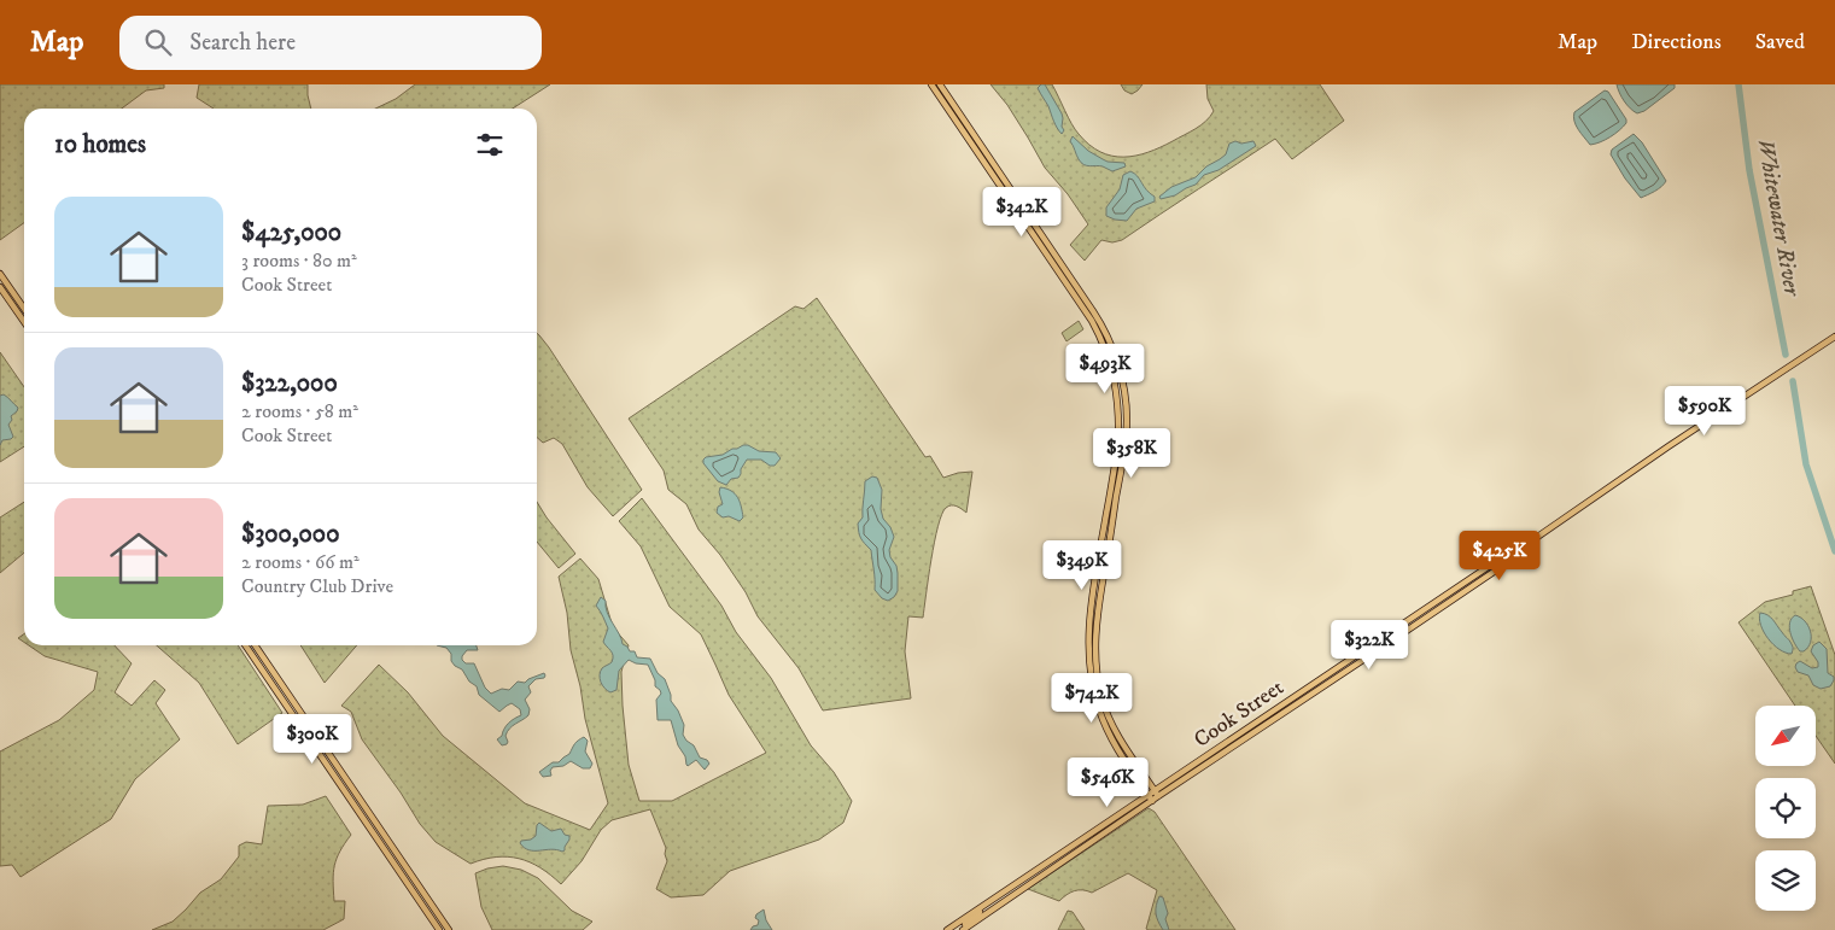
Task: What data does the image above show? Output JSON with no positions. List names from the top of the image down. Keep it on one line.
{"streets":{"main road":["Cook Street"]},"water":["Whitewater River"],"north":"bottom left","page":{"header":"Map","search":"Search here","nav":["Map","Directions","Saved"],"heading":"10 homes","list":[{"name":"$425,000","note":"3 rooms · 80 m² · Cook Street"},{"name":"$322,000","note":"2 rooms · 58 m² · Cook Street"},{"name":"$300,000","note":"2 rooms · 66 m² · Country Club Drive"}],"price":["$342K","$493K","$590K","$358K","$425K","$349K","$322K","$742K","$300K","$546K"]}}
